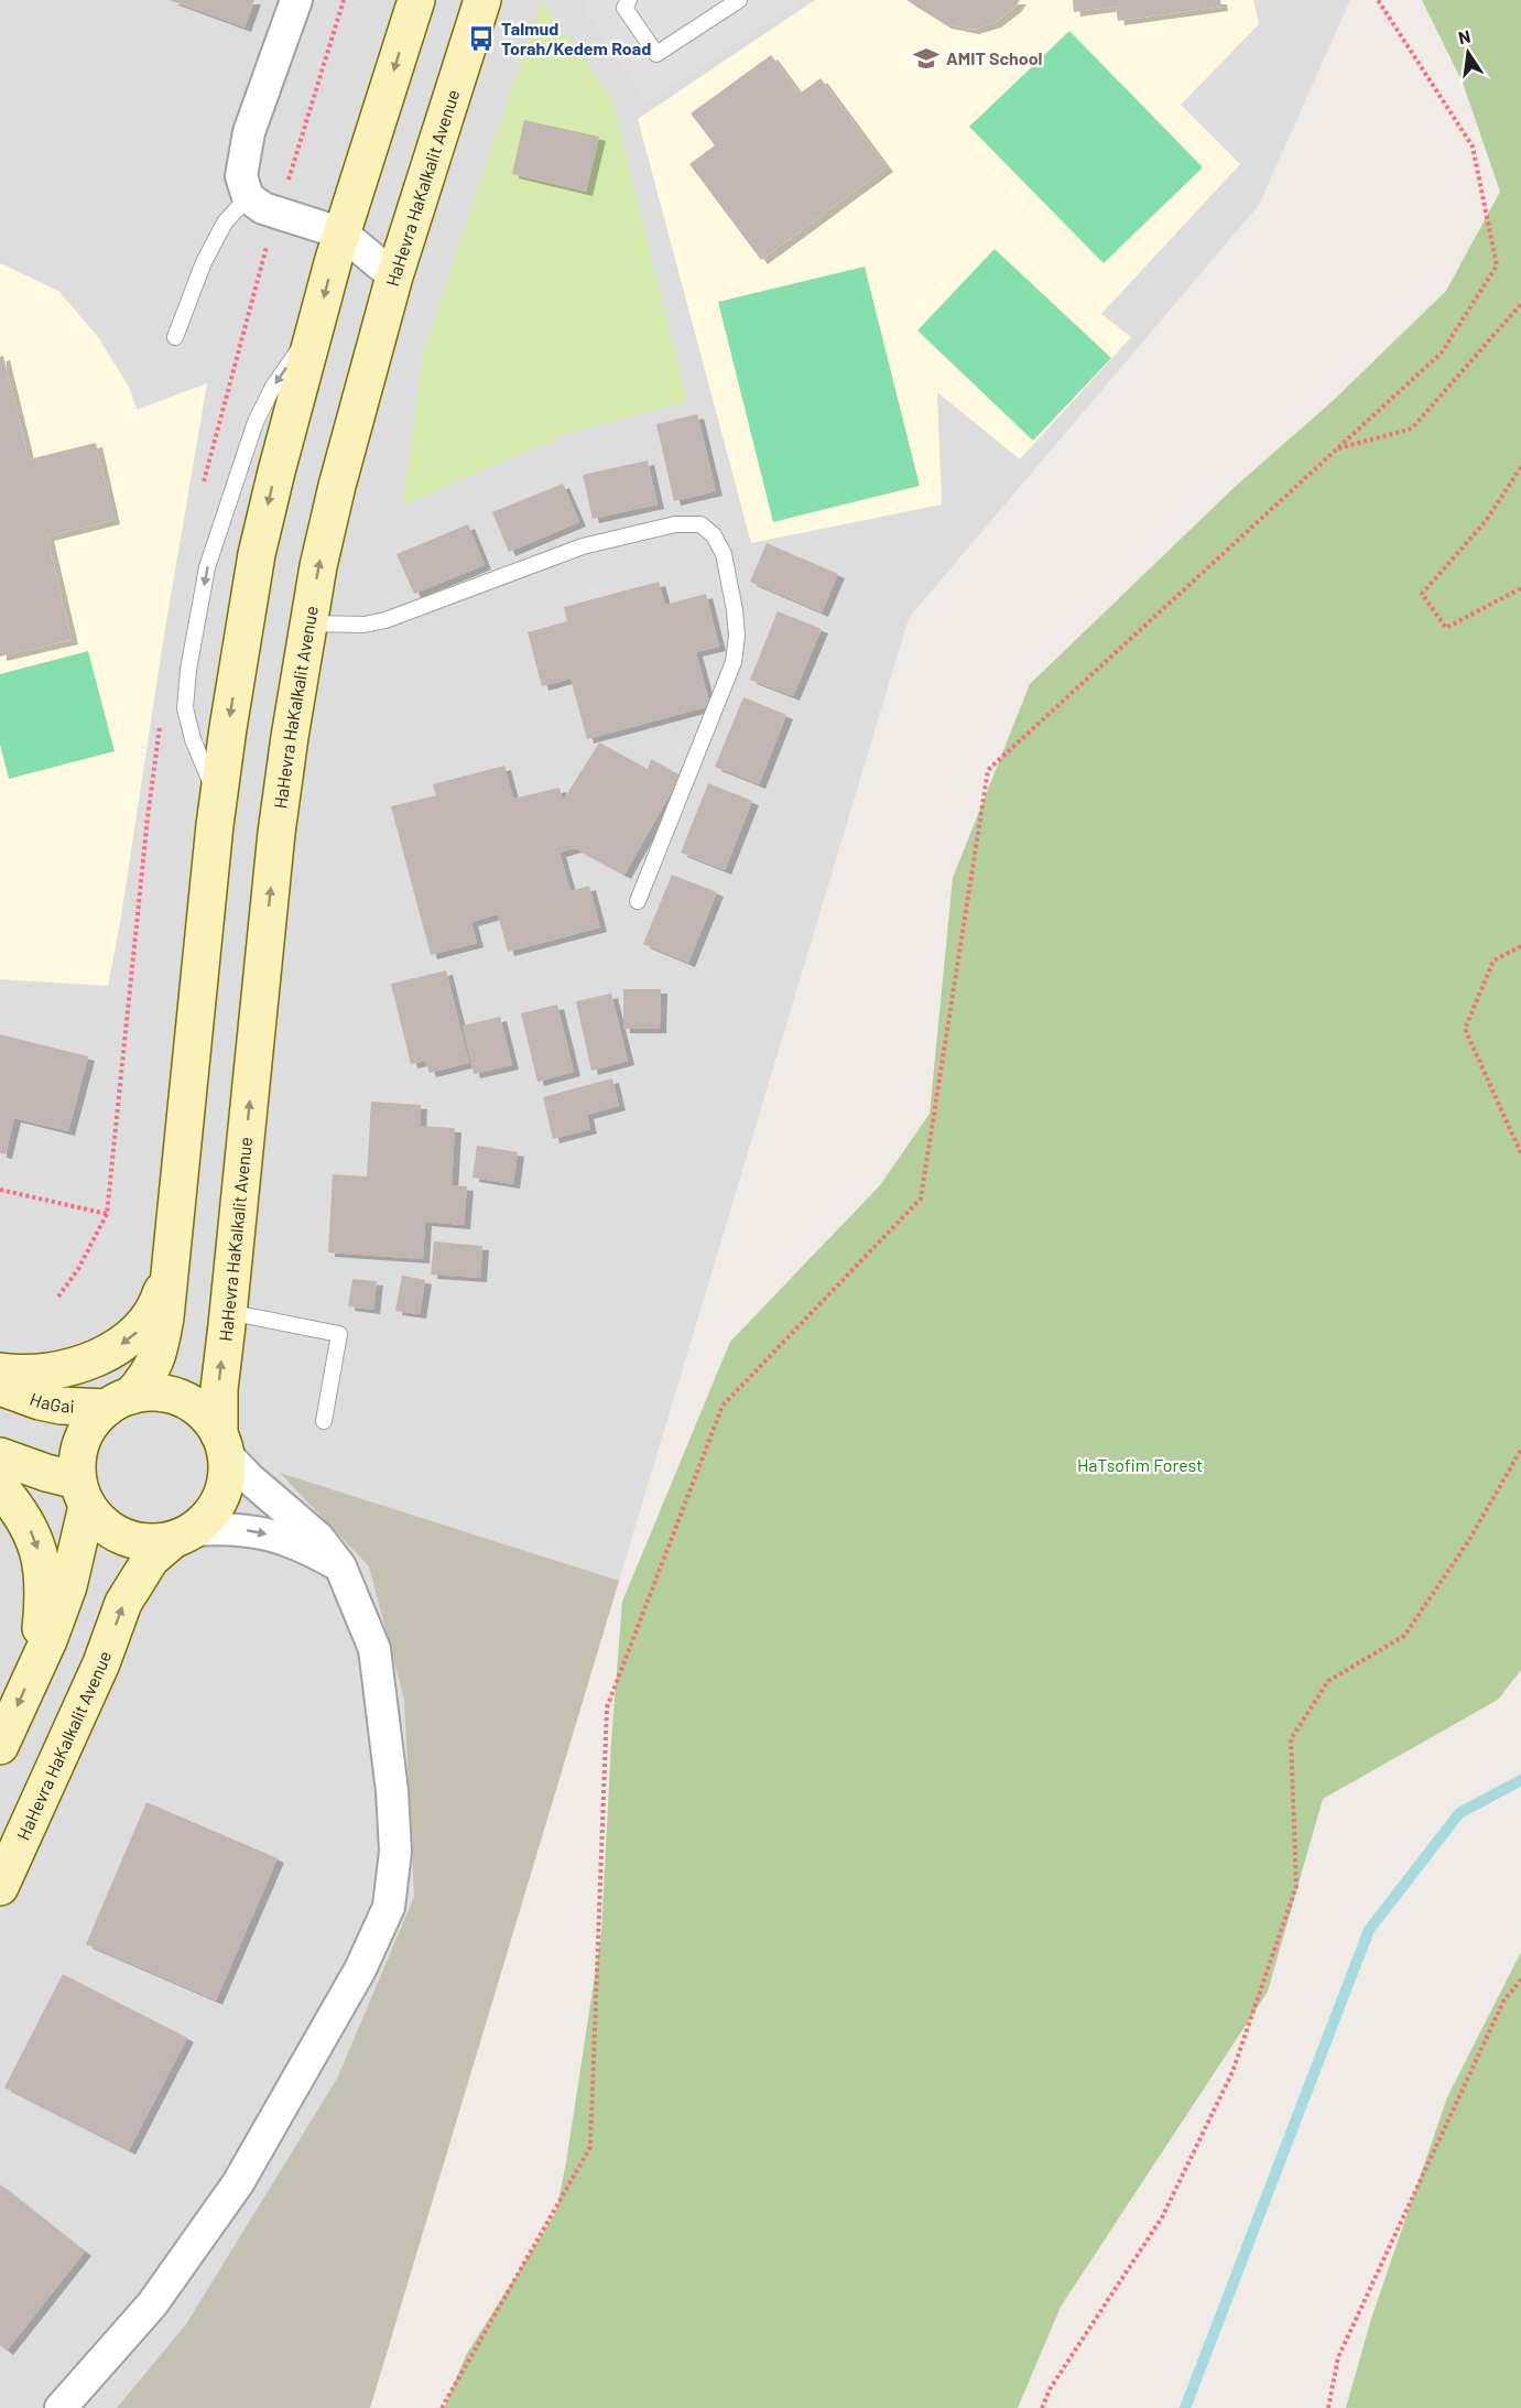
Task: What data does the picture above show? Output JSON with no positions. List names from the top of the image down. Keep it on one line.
{"streets":{"main road":["HaHevra HaKalkalit Avenue","HaGai"]},"crossings":[["HaHevra HaKalkalit Avenue","HaGai"]],"parks":["HaTsofim Forest"],"places":{"bus stop":["Talmud Torah/Kedem Road"],"school or university":["AMIT School"]},"north":"top"}
